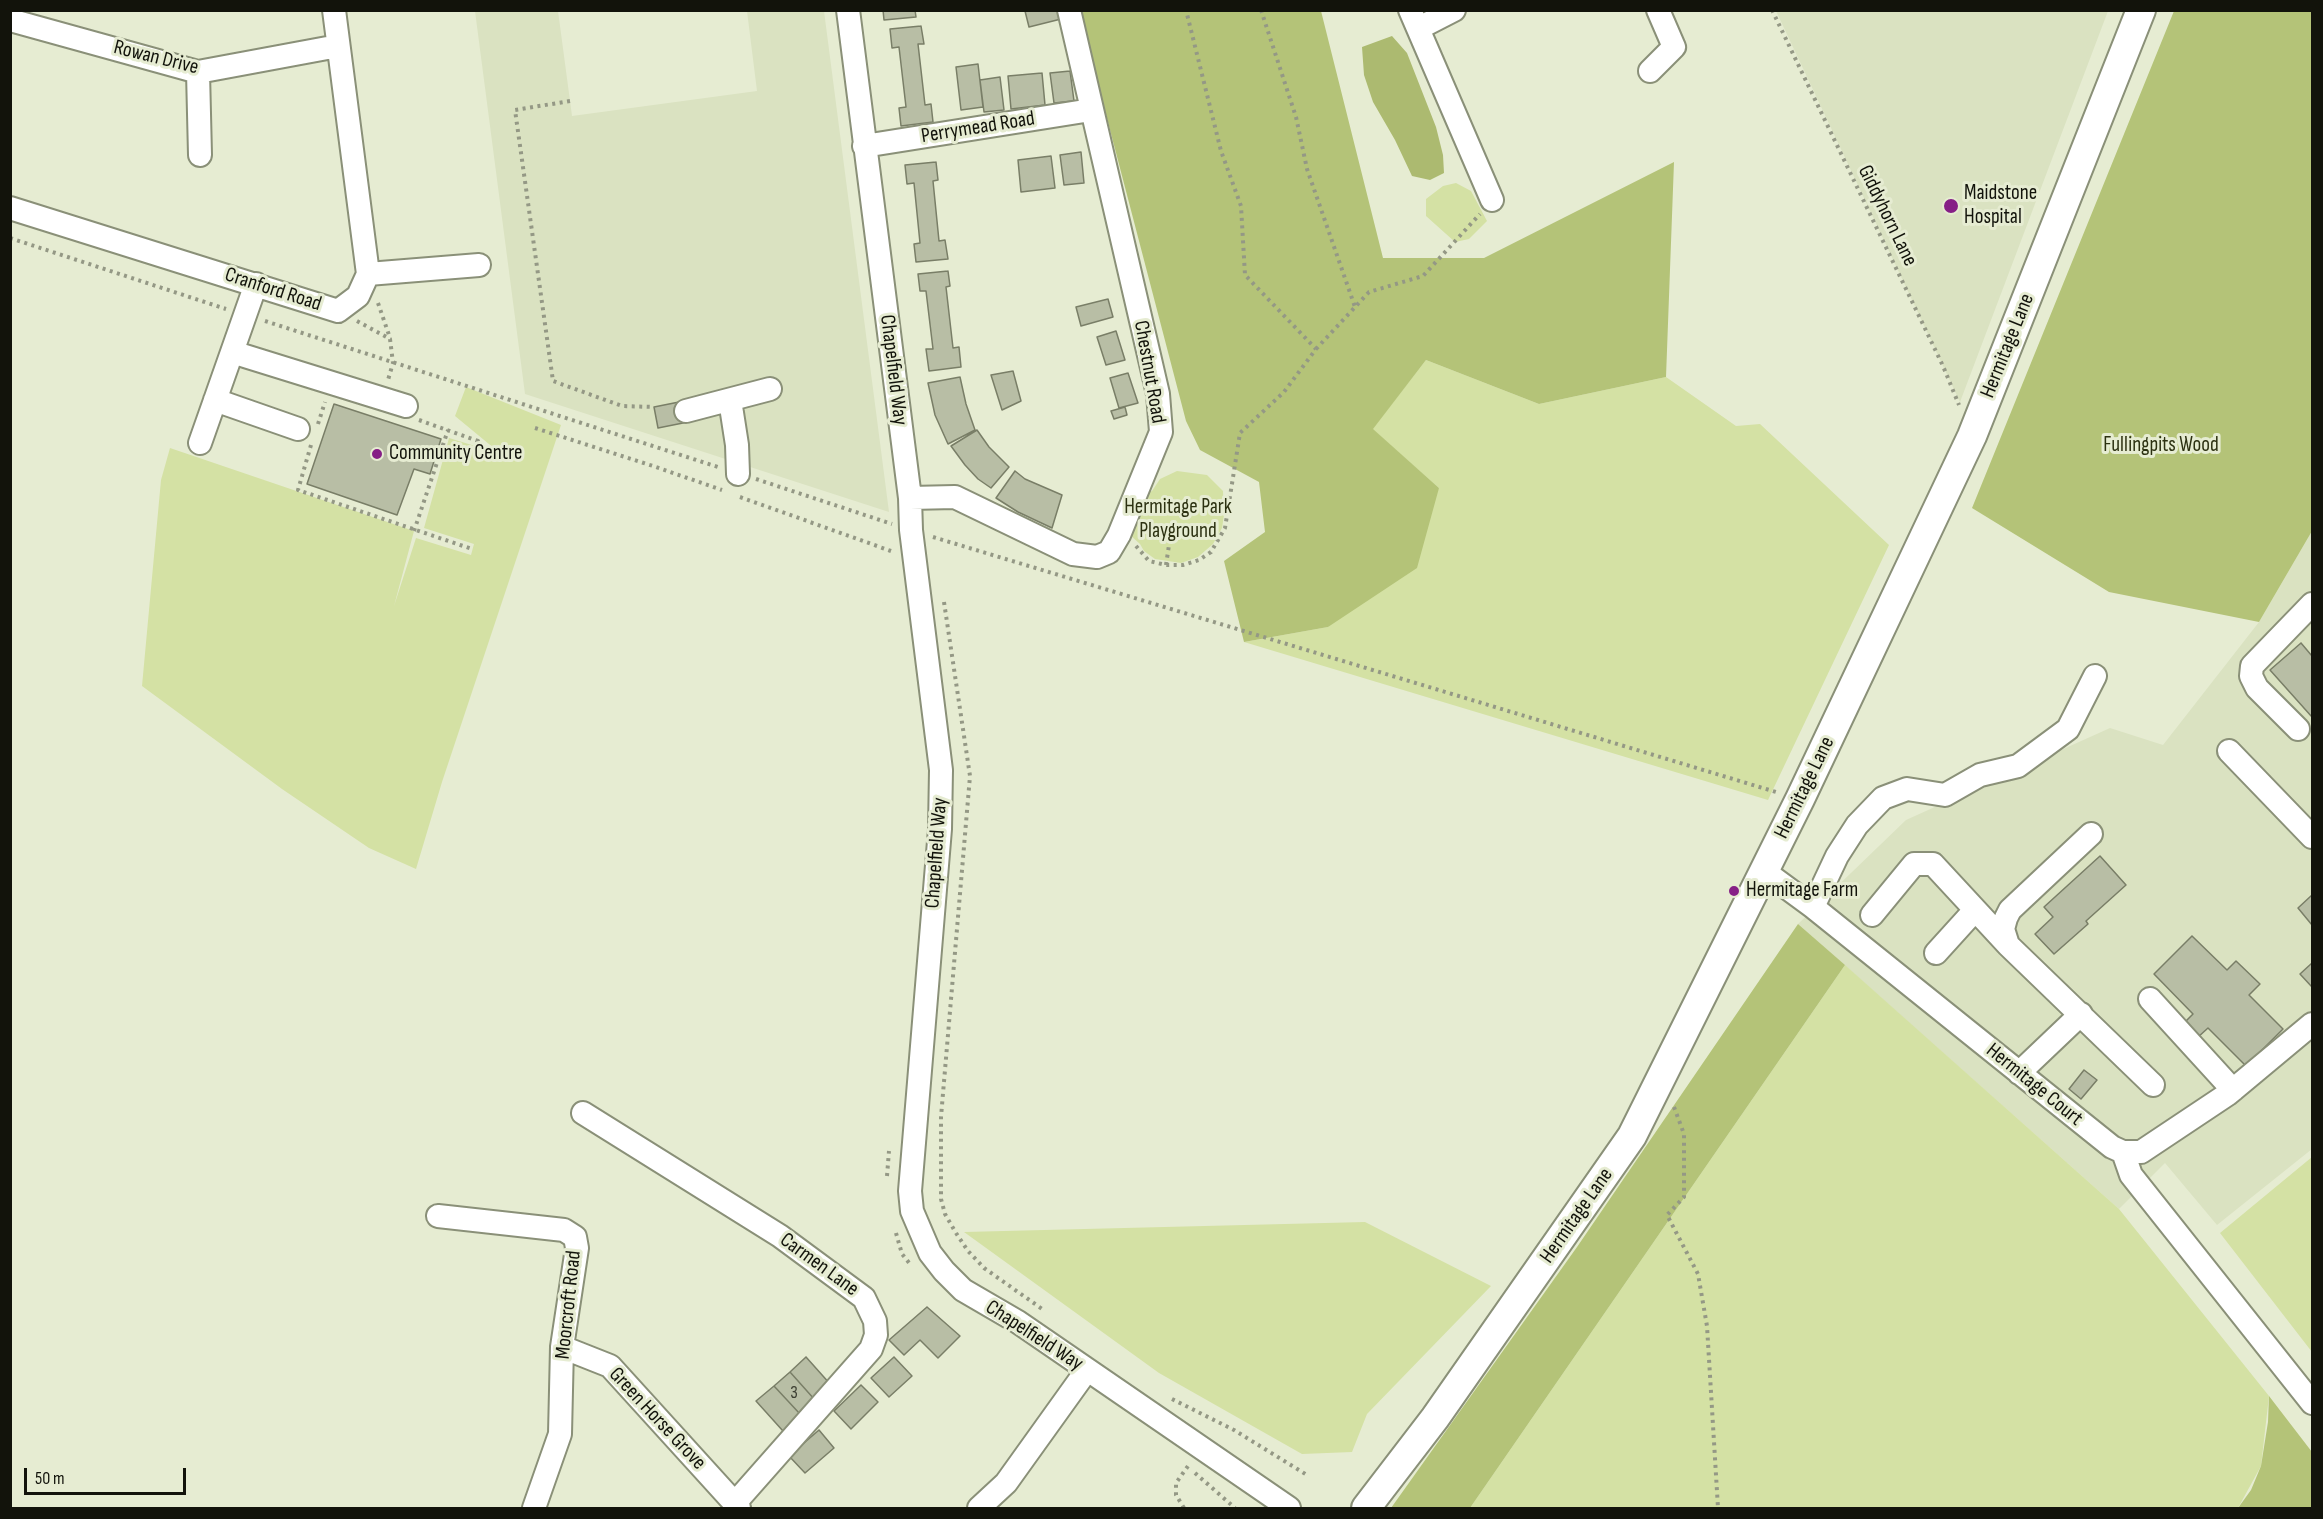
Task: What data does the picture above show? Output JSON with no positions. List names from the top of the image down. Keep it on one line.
{"streets":{"main road":["Hermitage Lane"],"street":["Rowan Drive","Perrymead Road","Cranford Road","Chapelfield Way","Chestnut Road","Hermitage Court","Carmen Lane","Moorcroft Road","Green Horse Grove"],"path":["Giddyhorn Lane"]},"crossings":[["Perrymead Road","Chapelfield Way"],["Perrymead Road","Chestnut Road"],["Giddyhorn Lane","Hermitage Lane"],["Hermitage Lane","Hermitage Court"],["Chapelfield Way","Chestnut Road"],["Carmen Lane","Green Horse Grove"],["Moorcroft Road","Green Horse Grove"]],"parks":["Fullingpits Wood","Hermitage Park Playground"],"places":["Maidstone Hospital","Community Centre","Hermitage Farm"],"house_numbers":["3"],"scale_bar":"50 m"}
